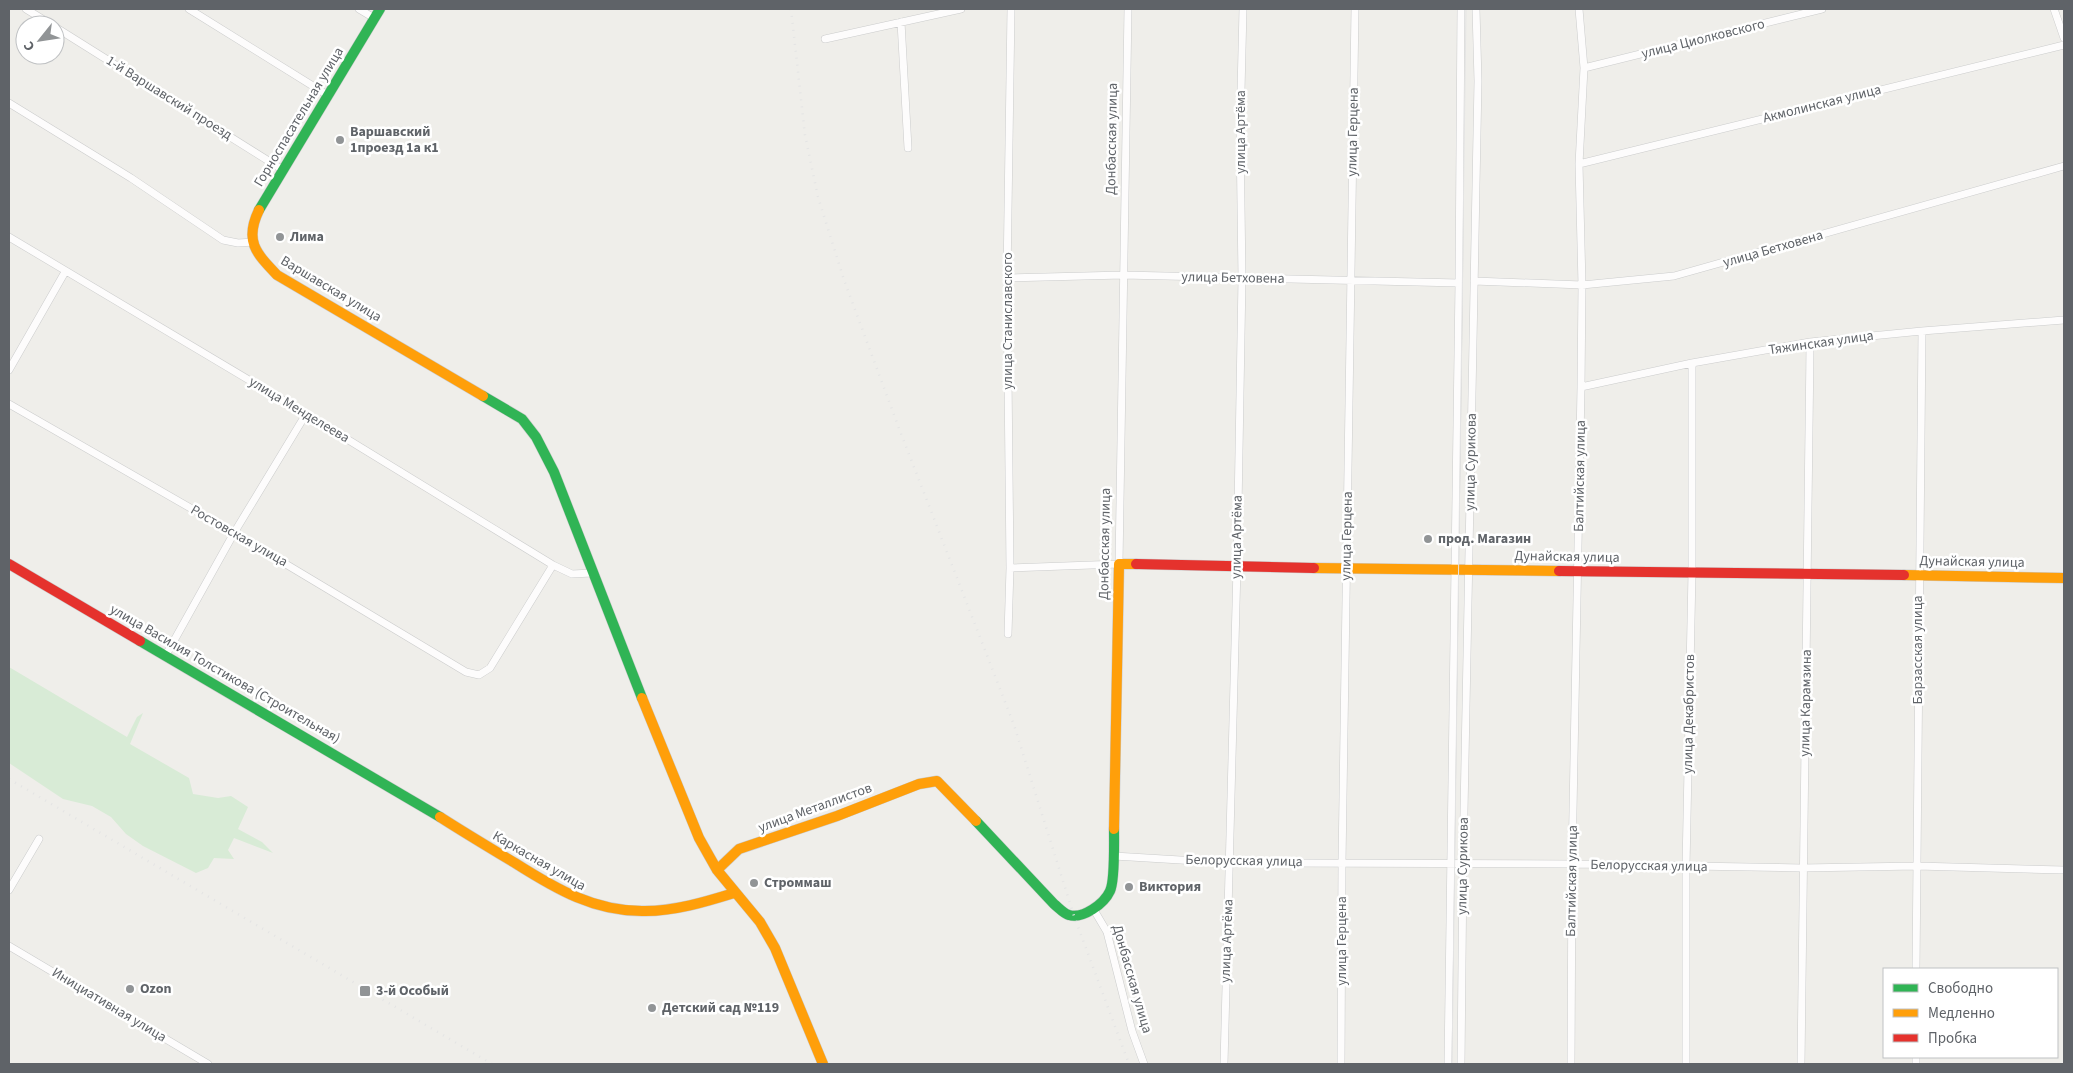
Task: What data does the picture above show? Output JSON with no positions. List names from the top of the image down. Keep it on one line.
{"streets":{"main road":["Горноспасательная улица","Донбасская улица","Варшавская улица","Дунайская улица","улица Василия Толстикова (Строительная)","улица Металлистов","Каркасная улица"],"street":["улица Циолковского","1-й Варшавский проезд","Акмолинская улица","улица Артёма","улица Герцена","улица Бетховена","улица Станиславского","Тяжинская улица","улица Менделеева","улица Сурикова","Балтийская улица","Ростовская улица","Барзасская улица","улица Карамзина","улица Декабристов","Белорусская улица","Инициативная улица"]},"crossings":[["улица Циолковского","Балтийская улица"],["1-й Варшавский проезд","Горноспасательная улица"],["Акмолинская улица","Балтийская улица"],["Горноспасательная улица","Варшавская улица"],["улица Артёма","улица Бетховена"],["улица Артёма","Дунайская улица"],["улица Артёма","Белорусская улица"],["улица Герцена","улица Бетховена"],["улица Герцена","Дунайская улица"],["улица Герцена","Белорусская улица"],["Донбасская улица","улица Бетховена"],["Донбасская улица","Дунайская улица"],["Донбасская улица","улица Металлистов"],["Донбасская улица","Белорусская улица"],["улица Бетховена","улица Станиславского"],["улица Бетховена","улица Сурикова"],["улица Бетховена","Балтийская улица"],["Варшавская улица","улица Менделеева"],["улица Станиславского","Дунайская улица"],["Тяжинская улица","Балтийская улица"],["Тяжинская улица","Барзасская улица"],["Тяжинская улица","улица Карамзина"],["Тяжинская улица","улица Декабристов"],["улица Менделеева","Ростовская улица"],["улица Сурикова","Дунайская улица"],["улица Сурикова","Белорусская улица"],["Балтийская улица","Дунайская улица"],["Балтийская улица","Белорусская улица"],["Дунайская улица","Барзасская улица"],["Дунайская улица","улица Карамзина"],["Дунайская улица","улица Декабристов"],["Барзасская улица","Белорусская улица"],["улица Василия Толстикова (Строительная)","Каркасная улица"],["улица Карамзина","Белорусская улица"],["улица Декабристов","Белорусская улица"]],"places":{"other":["Варшавский 1проезд 1а к1","Лима","прод. Магазин","Строммаш","Виктория","Ozon","Детский сад №119"],"transit":["3-й Особый"]},"legend":["Свободно","Медленно","Пробка"],"north":"bottom left"}
